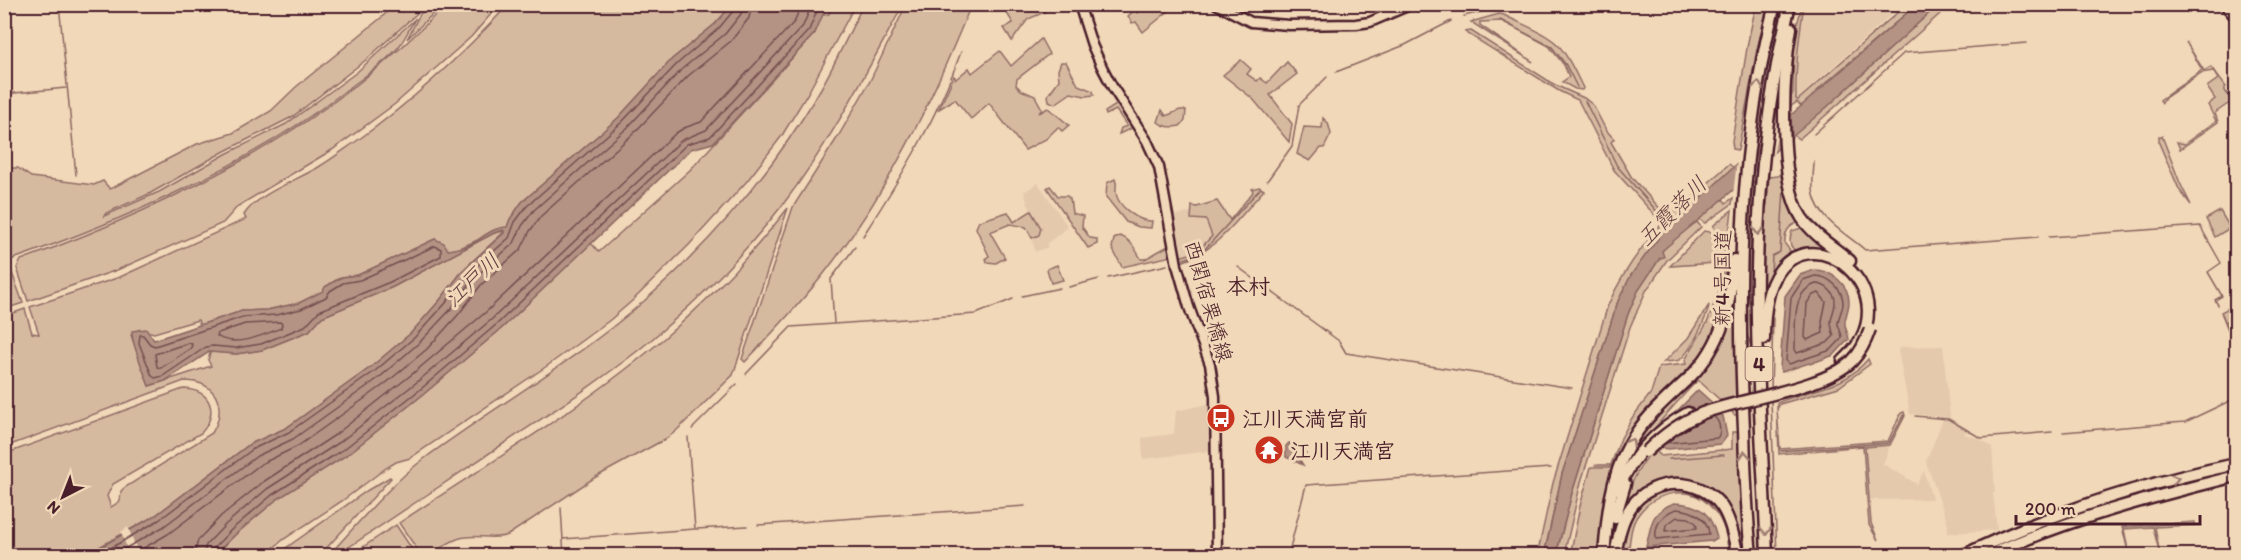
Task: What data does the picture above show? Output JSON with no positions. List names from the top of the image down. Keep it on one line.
{"streets":{"highway":["新4号国道","4"],"main road":["西関宿栗橋線"]},"districts":["本村"],"water":["五霞落川","江戸川"],"places":{"bus stop":["江川天満宮前"],"temple":["江川天満宮"]},"scale_bar":"200 m","north":"bottom left"}
